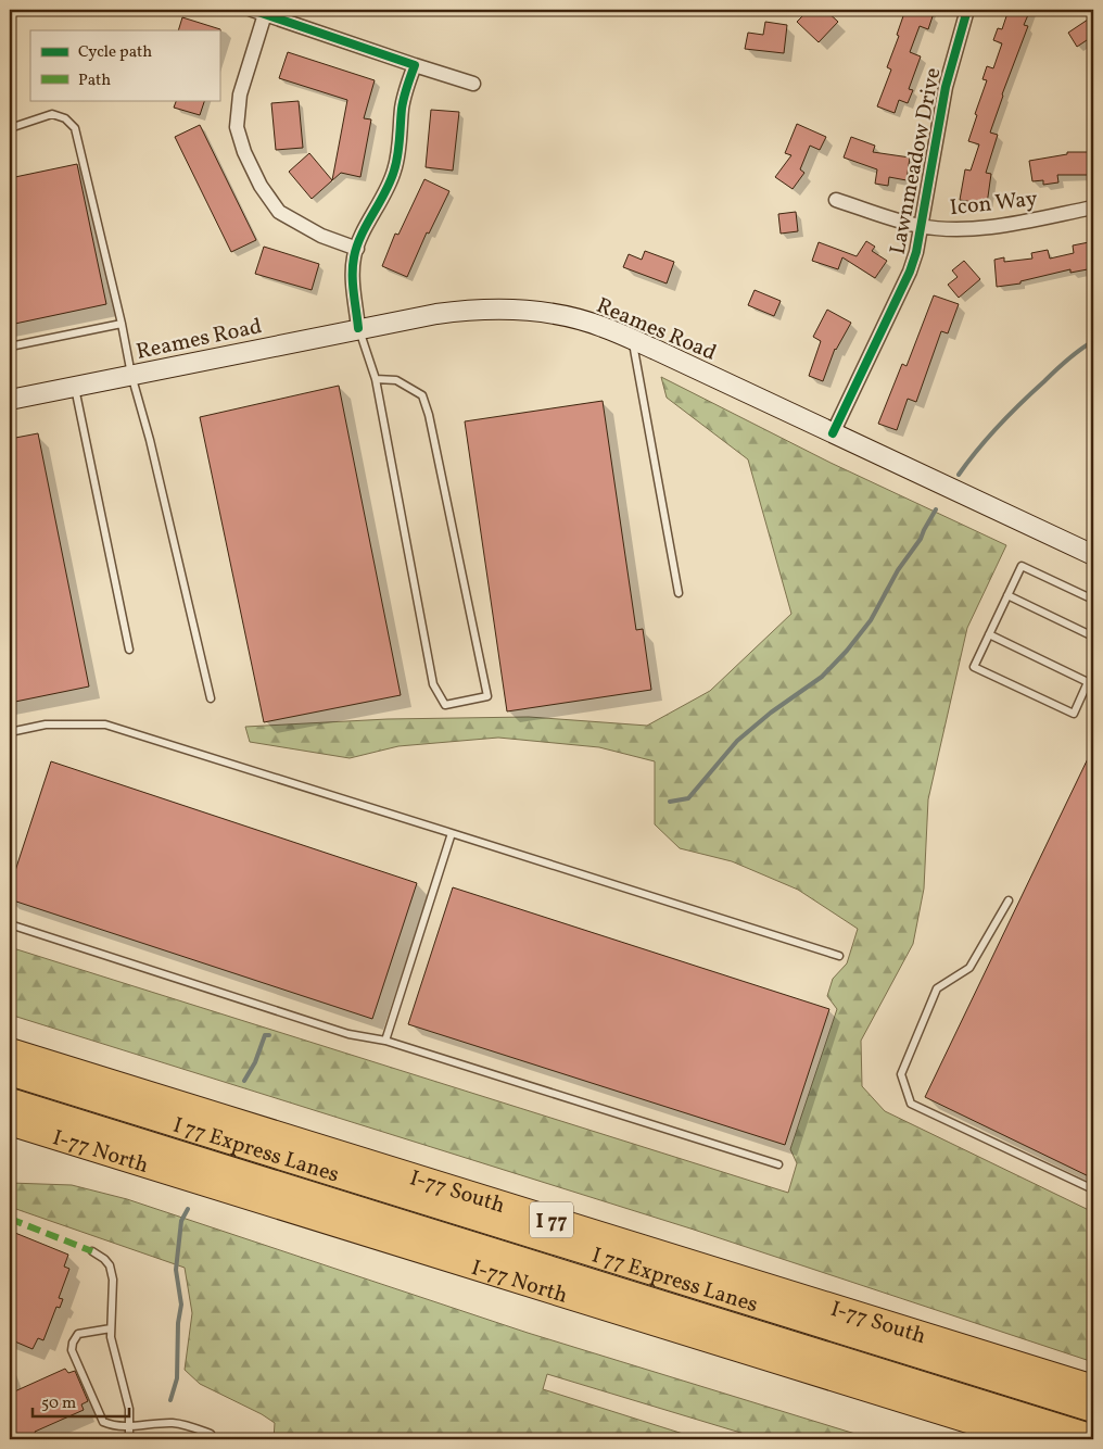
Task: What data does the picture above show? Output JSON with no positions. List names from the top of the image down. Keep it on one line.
{"streets":{"highway":["I 77 Express Lanes","I-77 North","I-77 South","I 77"],"main road":["Reames Road"],"street":["Lawnmeadow Drive","Icon Way"]},"crossings":[["Lawnmeadow Drive","Icon Way"],["Lawnmeadow Drive","Reames Road"]],"legend":["Cycle path","Path"],"scale_bar":"50 m"}
